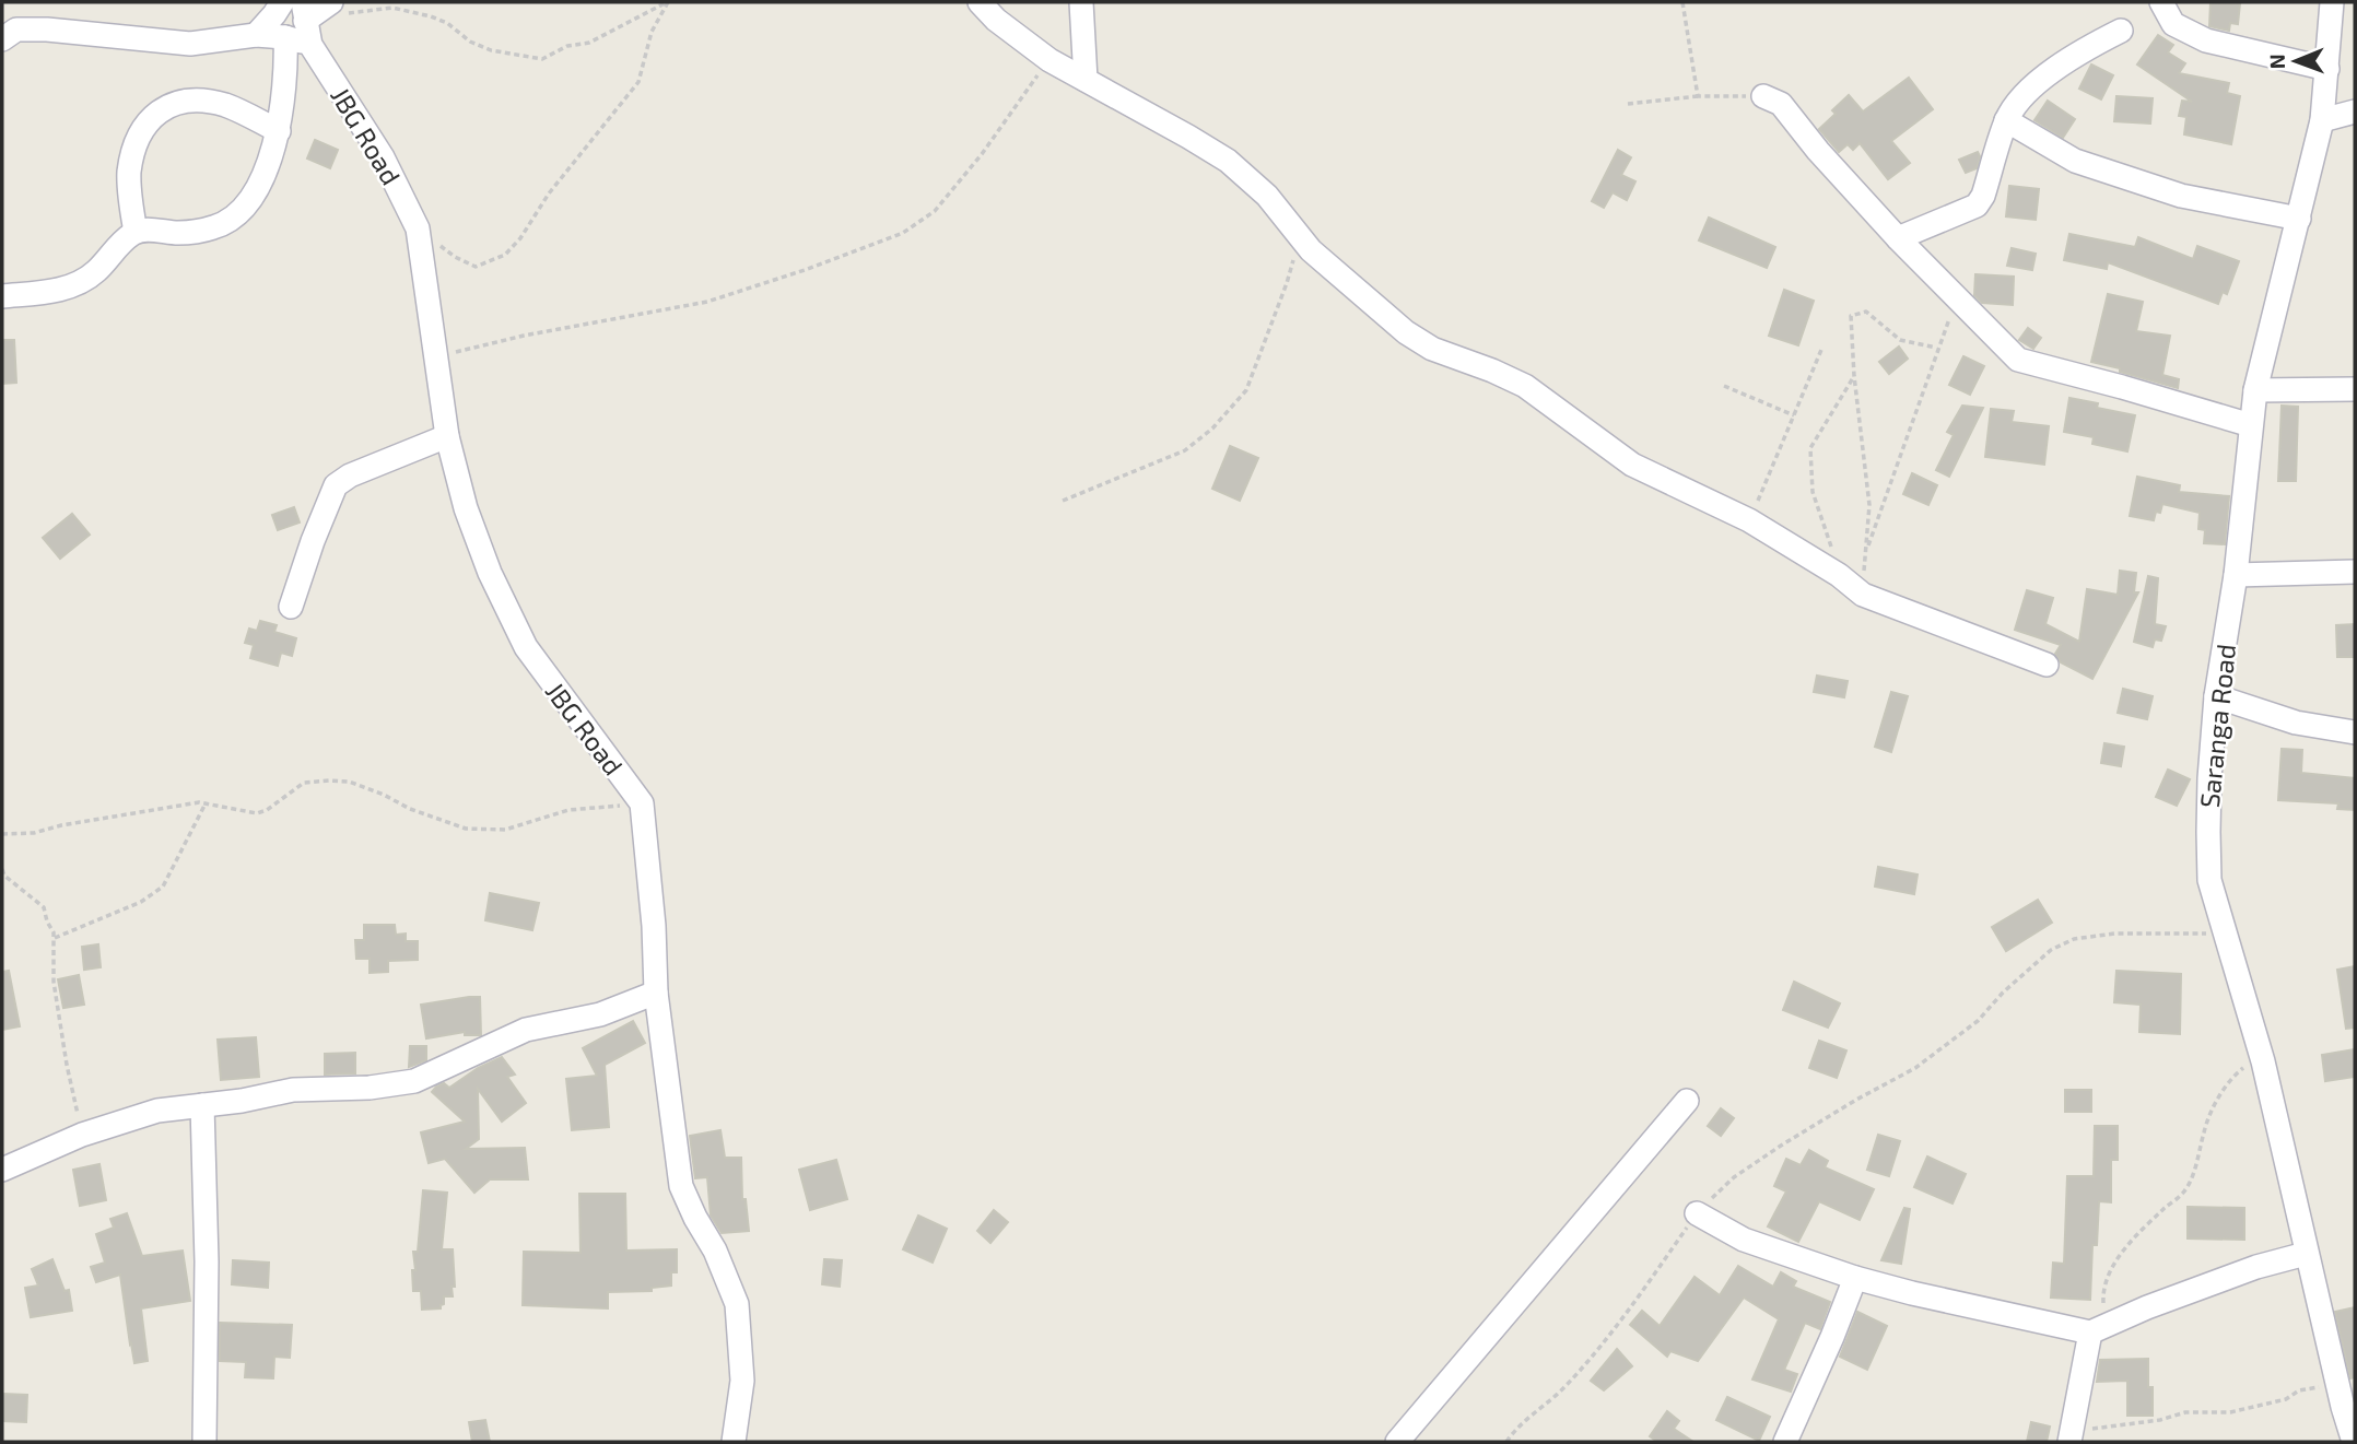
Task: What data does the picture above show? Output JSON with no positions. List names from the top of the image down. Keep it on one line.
{"streets":{"street":["JBG Road","Saranga Road"]},"north":"left"}
